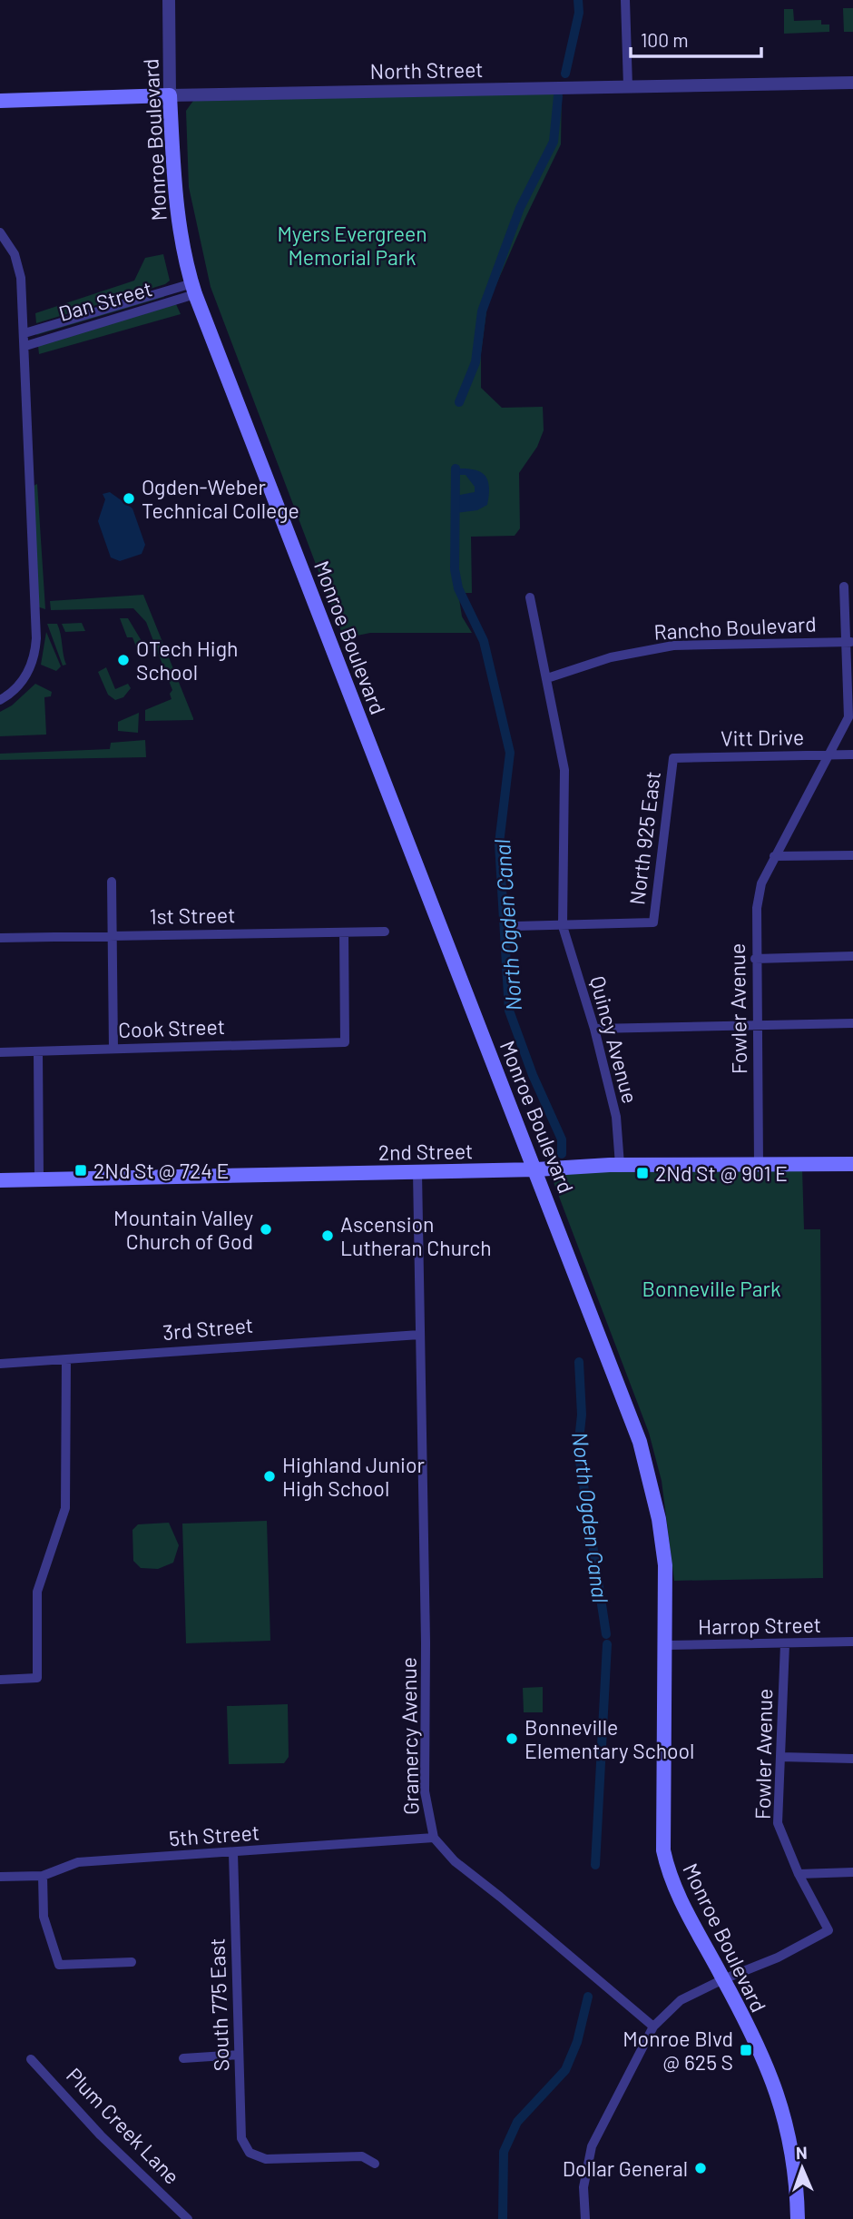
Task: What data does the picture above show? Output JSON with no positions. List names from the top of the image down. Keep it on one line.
{"streets":{"main road":["North Street","Monroe Boulevard","2nd Street"],"street":["Dan Street","Rancho Boulevard","Vitt Drive","North 925 East","1st Street","Fowler Avenue","Cook Street","Quincy Avenue","3rd Street","Harrop Street","Gramercy Avenue","5th Street","South 775 East","Plum Creek Lane"]},"crossings":[["North Street","Monroe Boulevard"],["Monroe Boulevard","Dan Street"],["Monroe Boulevard","Fowler Avenue"],["Monroe Boulevard","2nd Street"],["Monroe Boulevard","Harrop Street"],["Rancho Boulevard","Fowler Avenue"],["Rancho Boulevard","Quincy Avenue"],["Vitt Drive","North 925 East"],["Vitt Drive","Fowler Avenue"],["North 925 East","Quincy Avenue"],["1st Street","Cook Street"],["Fowler Avenue","2nd Street"],["Fowler Avenue","Harrop Street"],["Quincy Avenue","2nd Street"],["2nd Street","Gramercy Avenue"],["3rd Street","Gramercy Avenue"],["Gramercy Avenue","5th Street"],["5th Street","South 775 East"]],"water":["North Ogden Canal"],"parks":["Myers Evergreen Memorial Park","Bonneville Park"],"places":{"other":["Ogden-Weber Technical College","OTech High School","Mountain Valley Church of God","Ascension Lutheran Church","Highland Junior High School","Bonneville Elementary School","Dollar General"],"transit":["2Nd St @ 724 E","2Nd St @ 901 E","Monroe Blvd @ 625 S"]},"scale_bar":"100 m","north":"top"}
